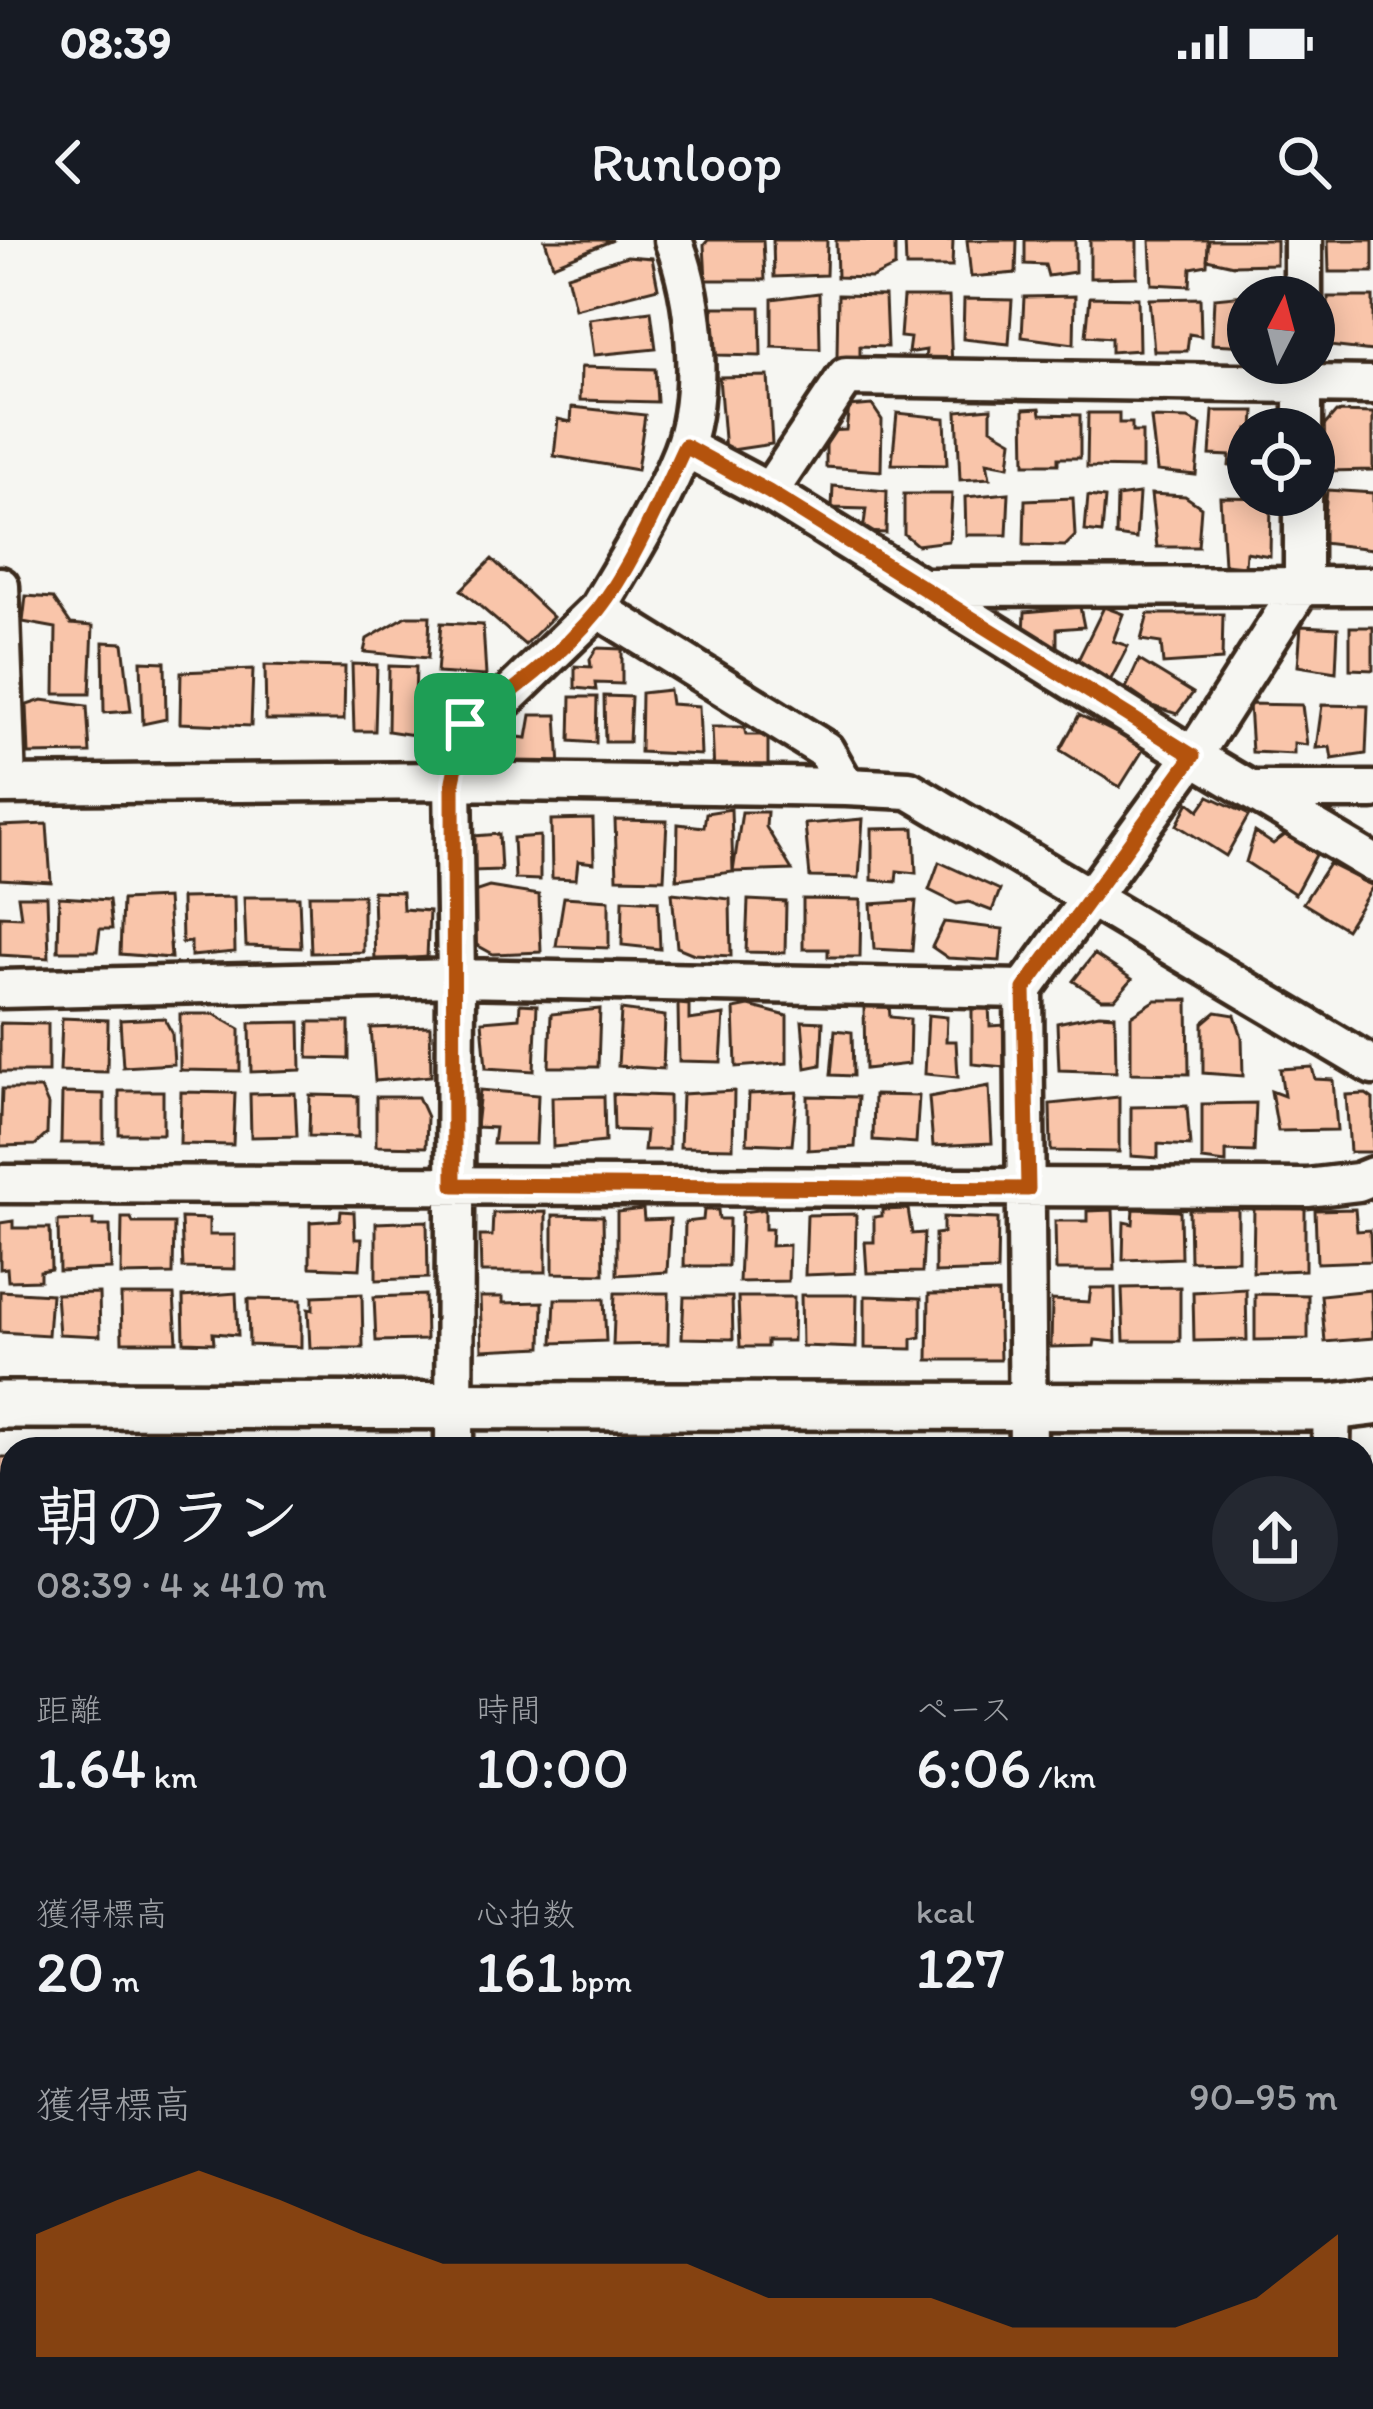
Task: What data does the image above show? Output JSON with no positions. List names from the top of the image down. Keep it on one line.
{"north":"top","page":{"status":"08:39","header":"Runloop","heading":["朝のラン","08:39 · 4 × 410 m"],"stats":[["距離","1.64 km"],["時間","10:00"],["ペース","6:06 /km"],["獲得標高","20 m"],["心拍数","161 bpm"],["kcal","127"]],"chart":["獲得標高","90–95 m"]}}
